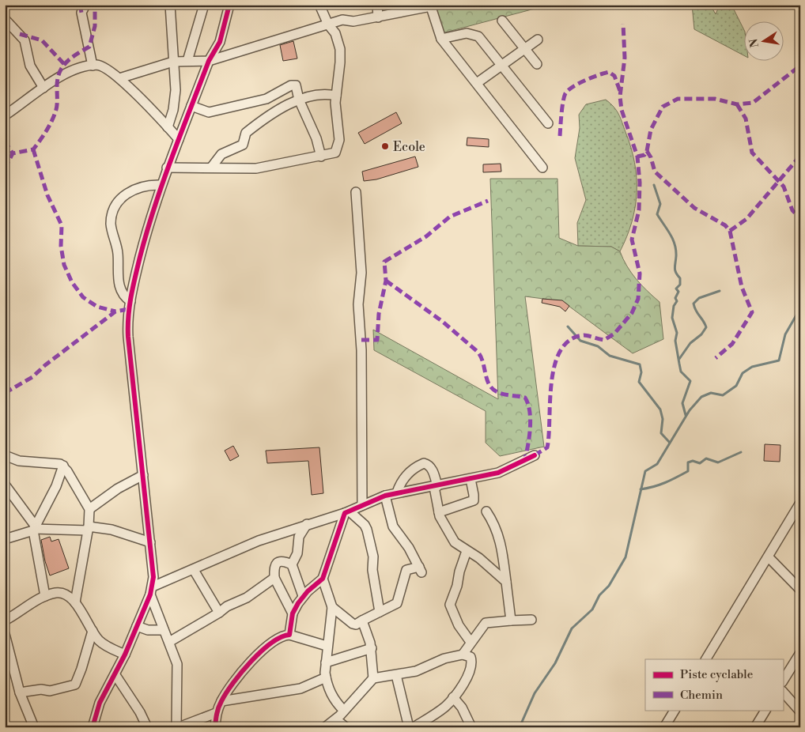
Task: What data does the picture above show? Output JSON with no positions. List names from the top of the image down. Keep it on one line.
{"places":["Ecole"],"legend":["Piste cyclable","Chemin"],"north":"left"}
